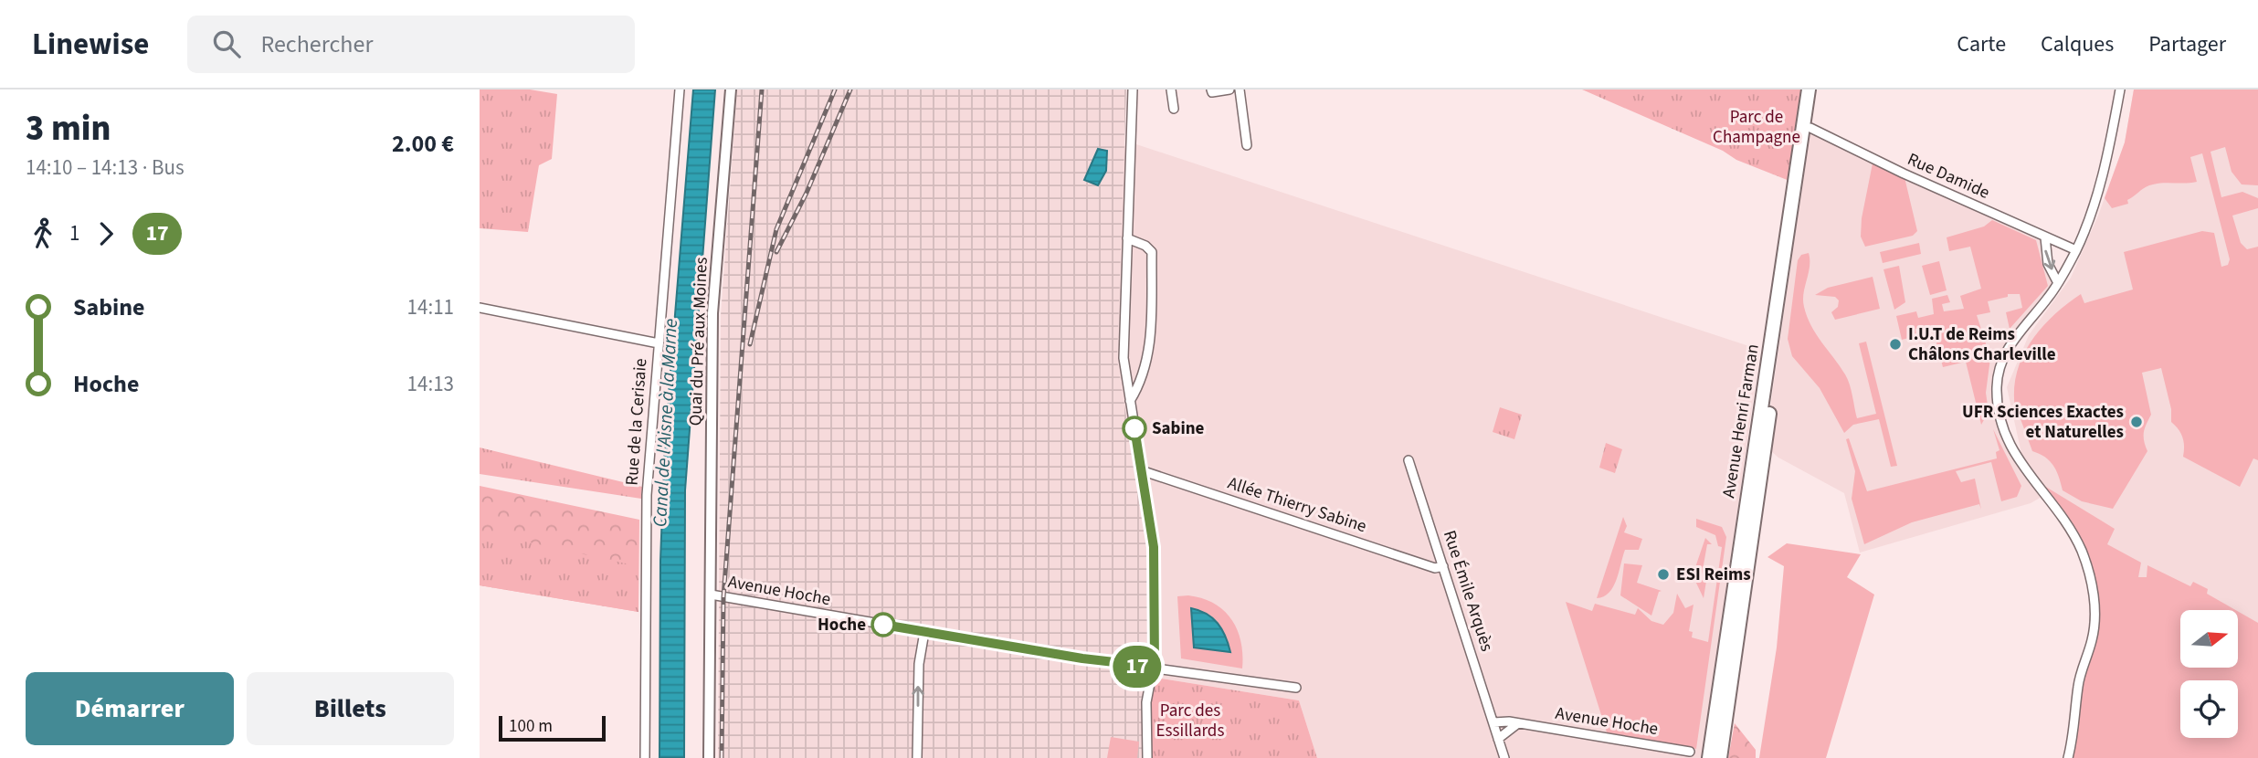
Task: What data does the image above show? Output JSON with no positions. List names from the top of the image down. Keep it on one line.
{"streets":{"main road":["Avenue Henri Farman"],"street":["Rue Damide","Quai du Pré aux Moines","Rue de la Cerisaie","Allée Thierry Sabine","Avenue Hoche","Rue Émile Arquès"]},"crossings":[["Rue Damide","Avenue Henri Farman"],["Quai du Pré aux Moines","Avenue Hoche"],["Allée Thierry Sabine","Rue Émile Arquès"],["Avenue Hoche","Rue Émile Arquès"]],"water":["Canal de l'Aisne à la Marne"],"parks":["Parc de Champagne","Parc des Essillards"],"places":["I.U.T de Reims Châlons Charleville","UFR Sciences Exactes et Naturelles","Sabine","ESI Reims","Hoche"],"lines":["bus line 17"],"scale_bar":"100 m","north":"right","page":{"header":"Linewise","search":"Rechercher","nav":["Carte","Calques","Partager"],"heading":["3 min","14:10 – 14:13 · Bus","2.00 €"],"on_map":"17","legs":["1","17"],"list":[{"name":"Sabine","value":"14:11"},{"name":"Hoche","value":"14:13"}],"buttons":["Démarrer","Billets"],"scale":"100 m"}}
